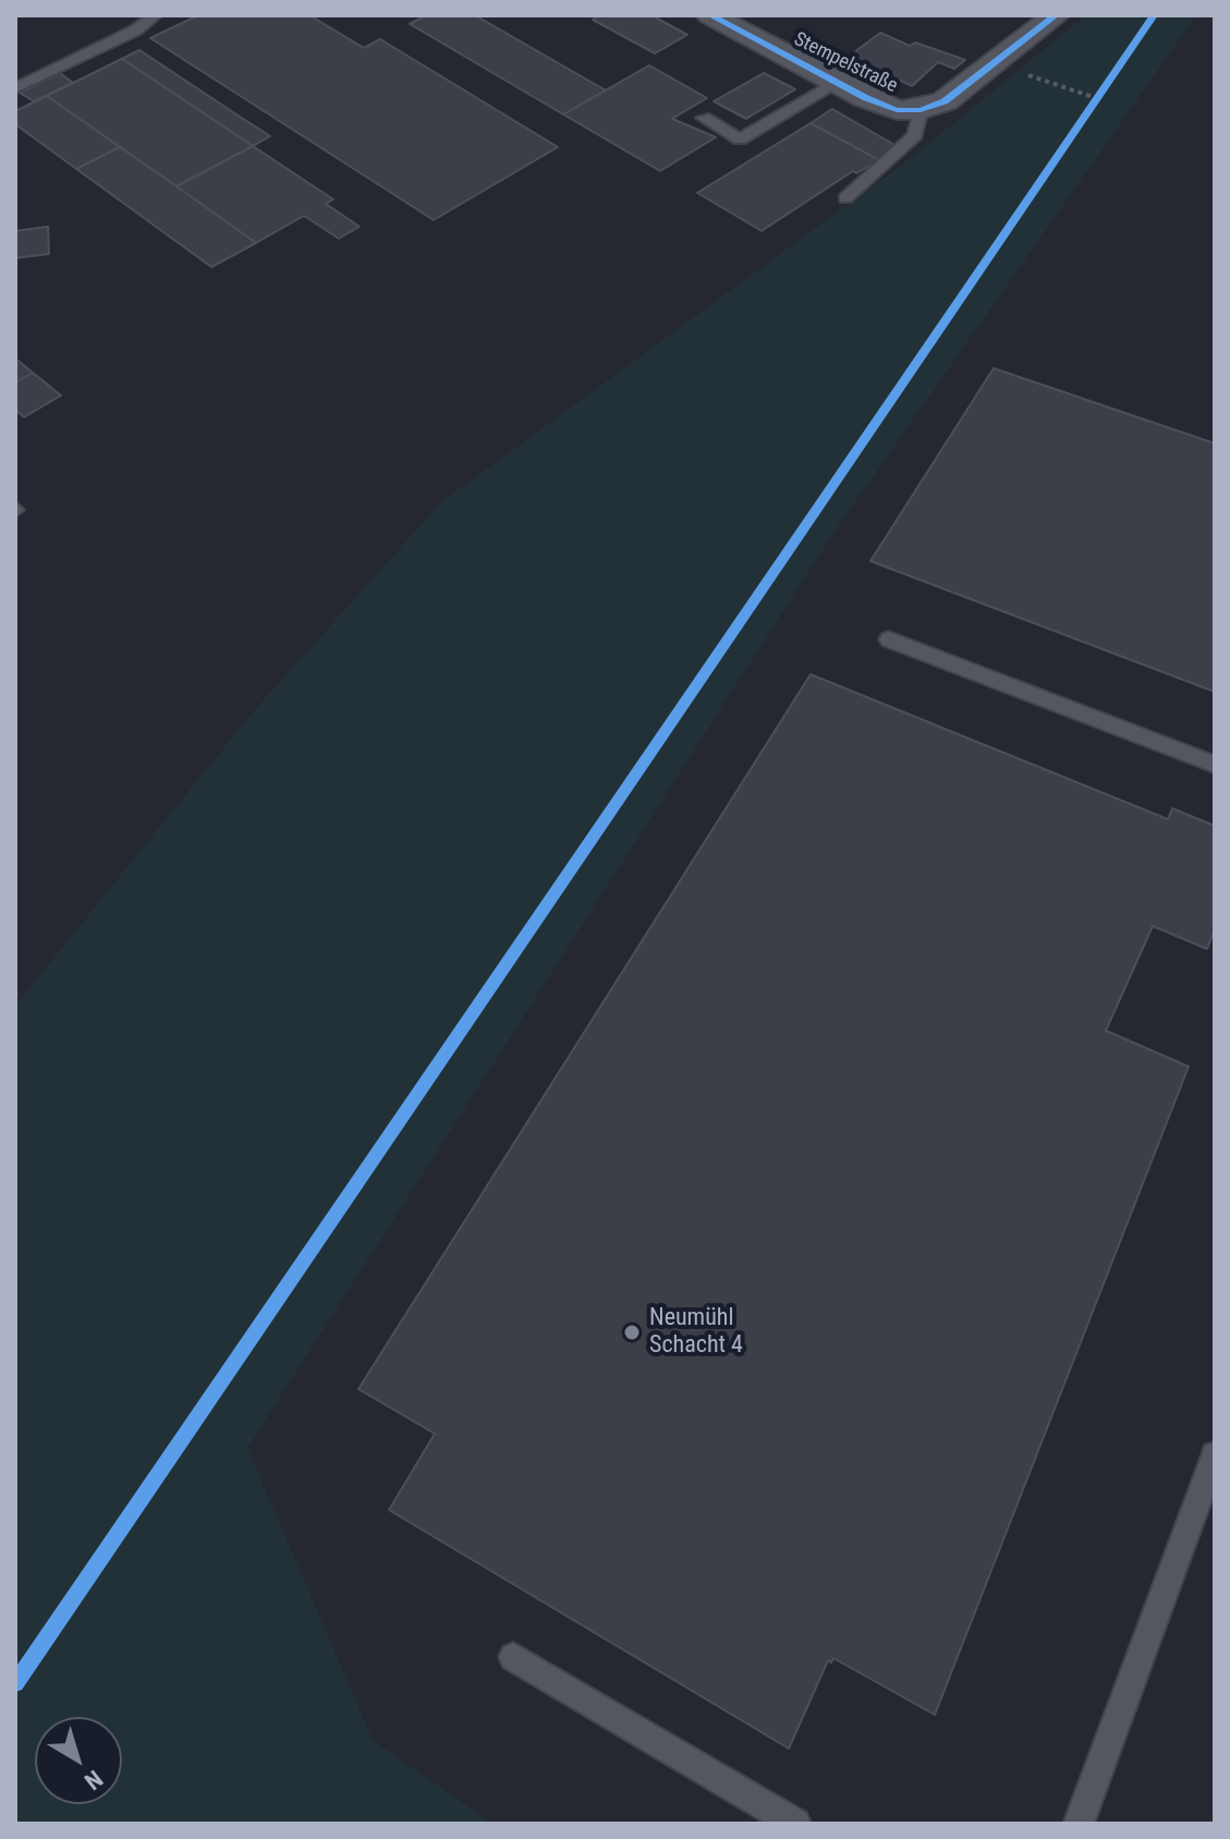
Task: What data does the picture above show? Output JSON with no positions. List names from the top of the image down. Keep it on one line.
{"streets":{"street":["Stempelstraße"]},"places":["Neumühl Schacht 4"],"north":"bottom right"}
